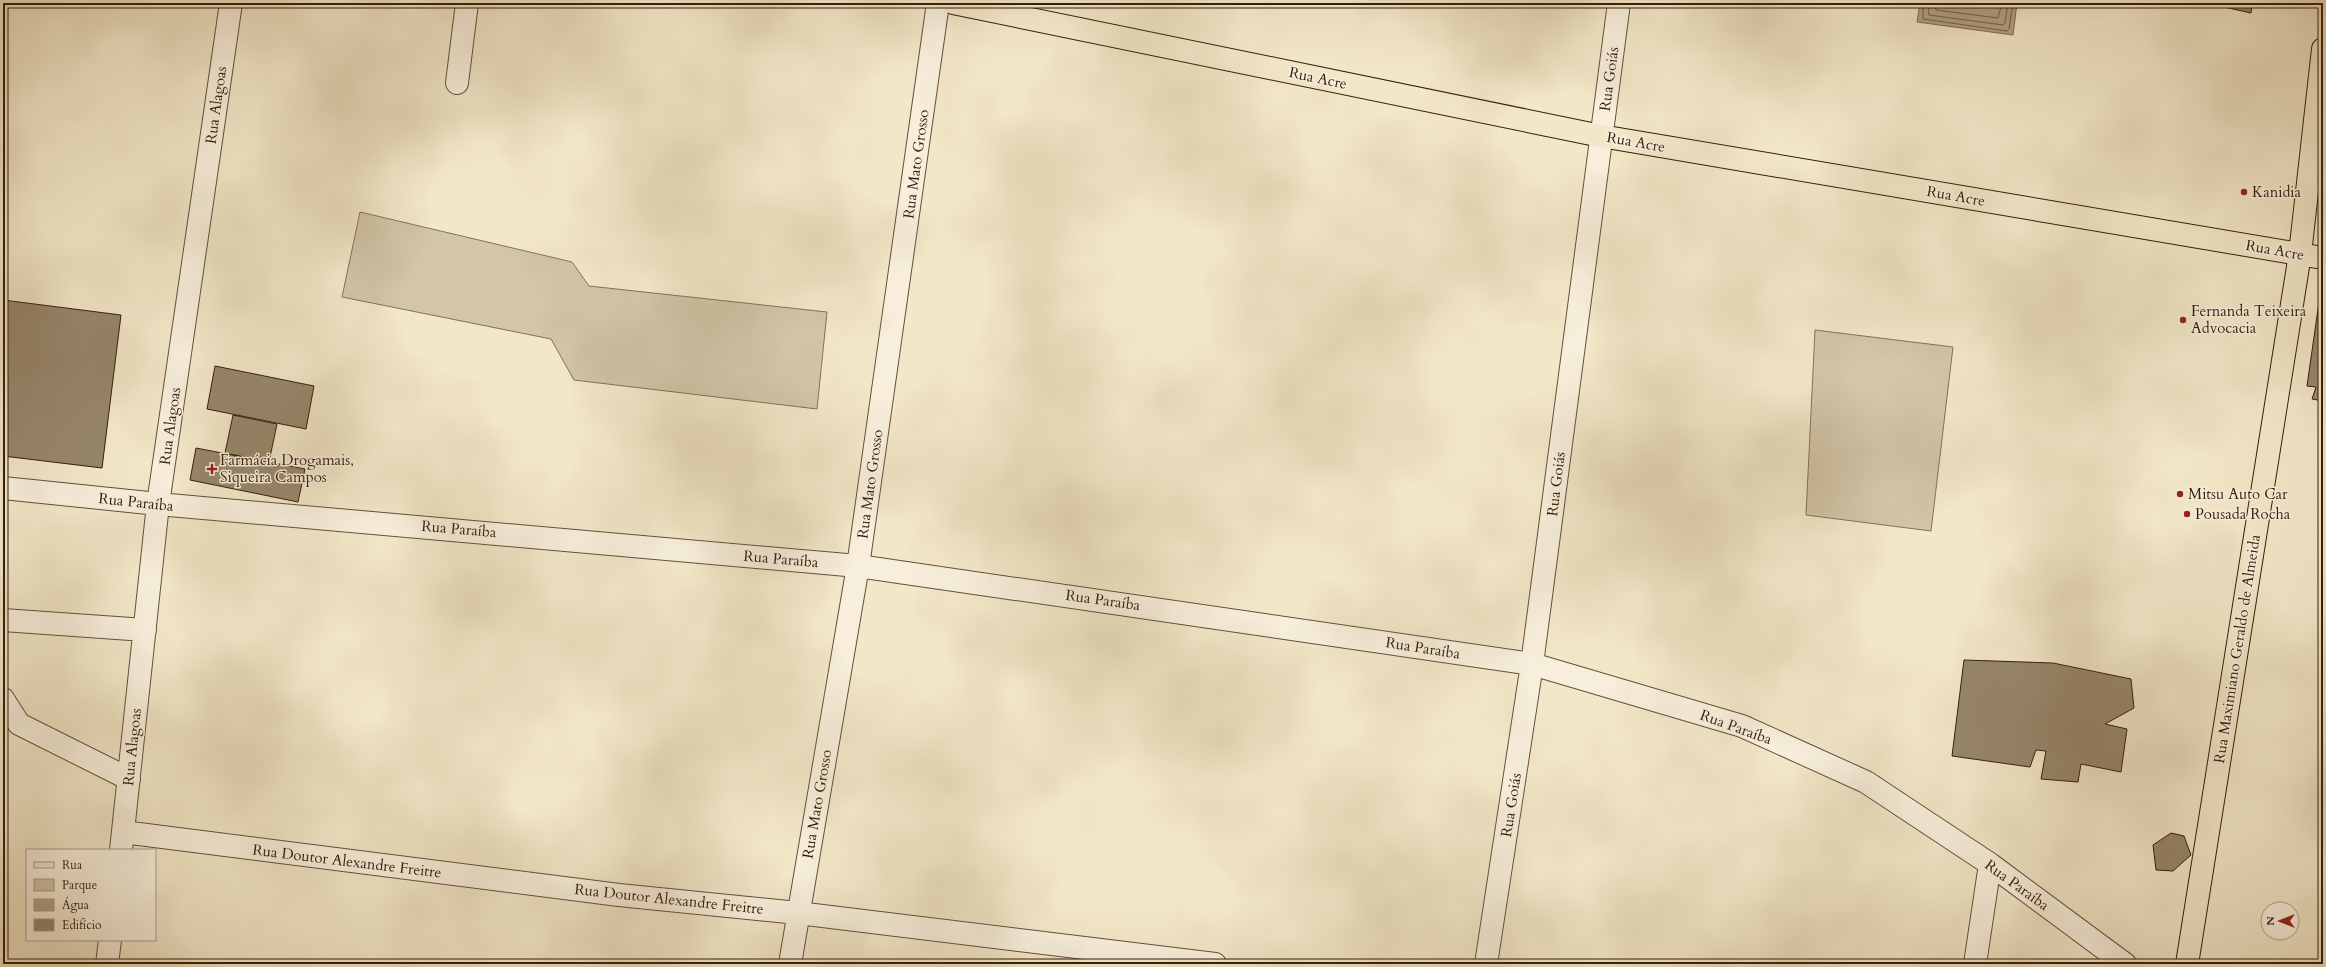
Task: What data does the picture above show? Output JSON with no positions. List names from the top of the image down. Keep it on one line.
{"streets":{"main road":["Rua Acre","Rua Maximiano Geraldo de Almeida"],"street":["Rua Goiás","Rua Alagoas","Rua Mato Grosso","Rua Paraíba","Rua Doutor Alexandre Freitre"]},"crossings":[["Rua Acre","Rua Goiás"],["Rua Acre","Rua Maximiano Geraldo de Almeida"],["Rua Goiás","Rua Paraíba"],["Rua Alagoas","Rua Paraíba"],["Rua Alagoas","Rua Doutor Alexandre Freitre"],["Rua Mato Grosso","Rua Paraíba"],["Rua Mato Grosso","Rua Doutor Alexandre Freitre"]],"places":{"other":["Kanidia","Fernanda Teixeira Advocacia","Mitsu Auto Car","Pousada Rocha"],"health":["Farmácia Drogamais, Siqueira Campos"]},"legend":["Rua","Parque","Água","Edifício"],"north":"left"}
